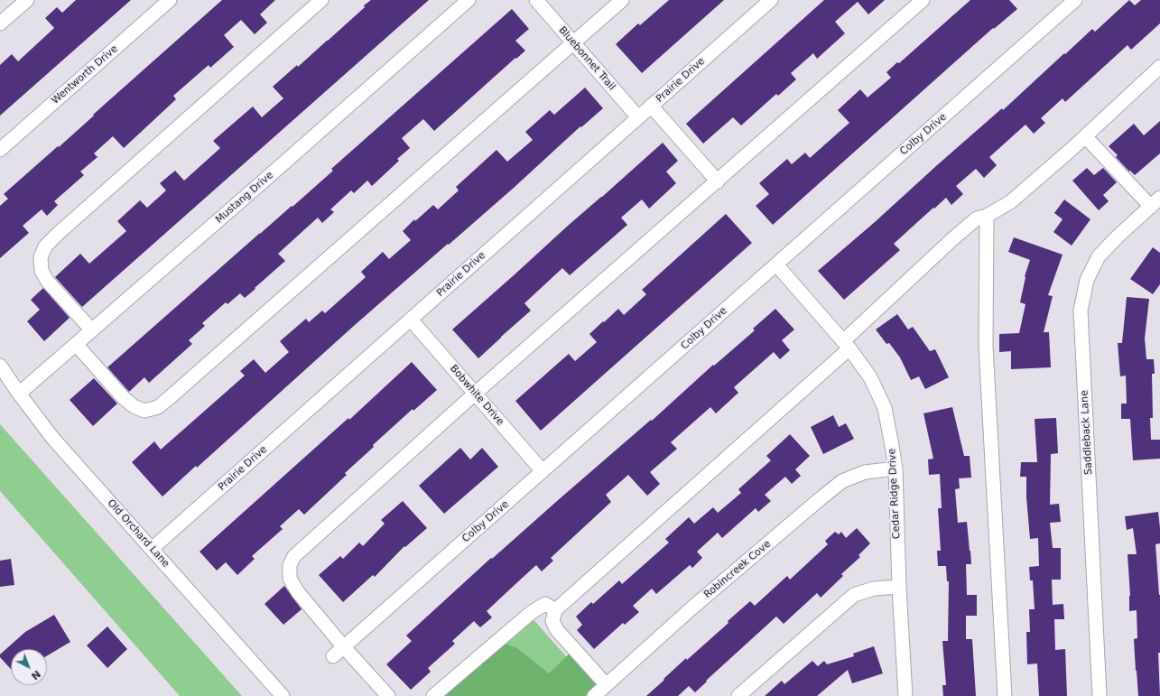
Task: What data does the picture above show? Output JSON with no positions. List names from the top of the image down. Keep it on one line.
{"streets":{"street":["Bluebonnet Trail","Wentworth Drive","Prairie Drive","Colby Drive","Mustang Drive","Bobwhite Drive","Saddleback Lane","Cedar Ridge Drive","Old Orchard Lane","Robincreek Cove"]},"crossings":[["Bluebonnet Trail","Prairie Drive"],["Prairie Drive","Bobwhite Drive"],["Prairie Drive","Old Orchard Lane"],["Colby Drive","Bobwhite Drive"],["Colby Drive","Cedar Ridge Drive"],["Mustang Drive","Old Orchard Lane"],["Cedar Ridge Drive","Robincreek Cove"]],"north":"bottom right"}
